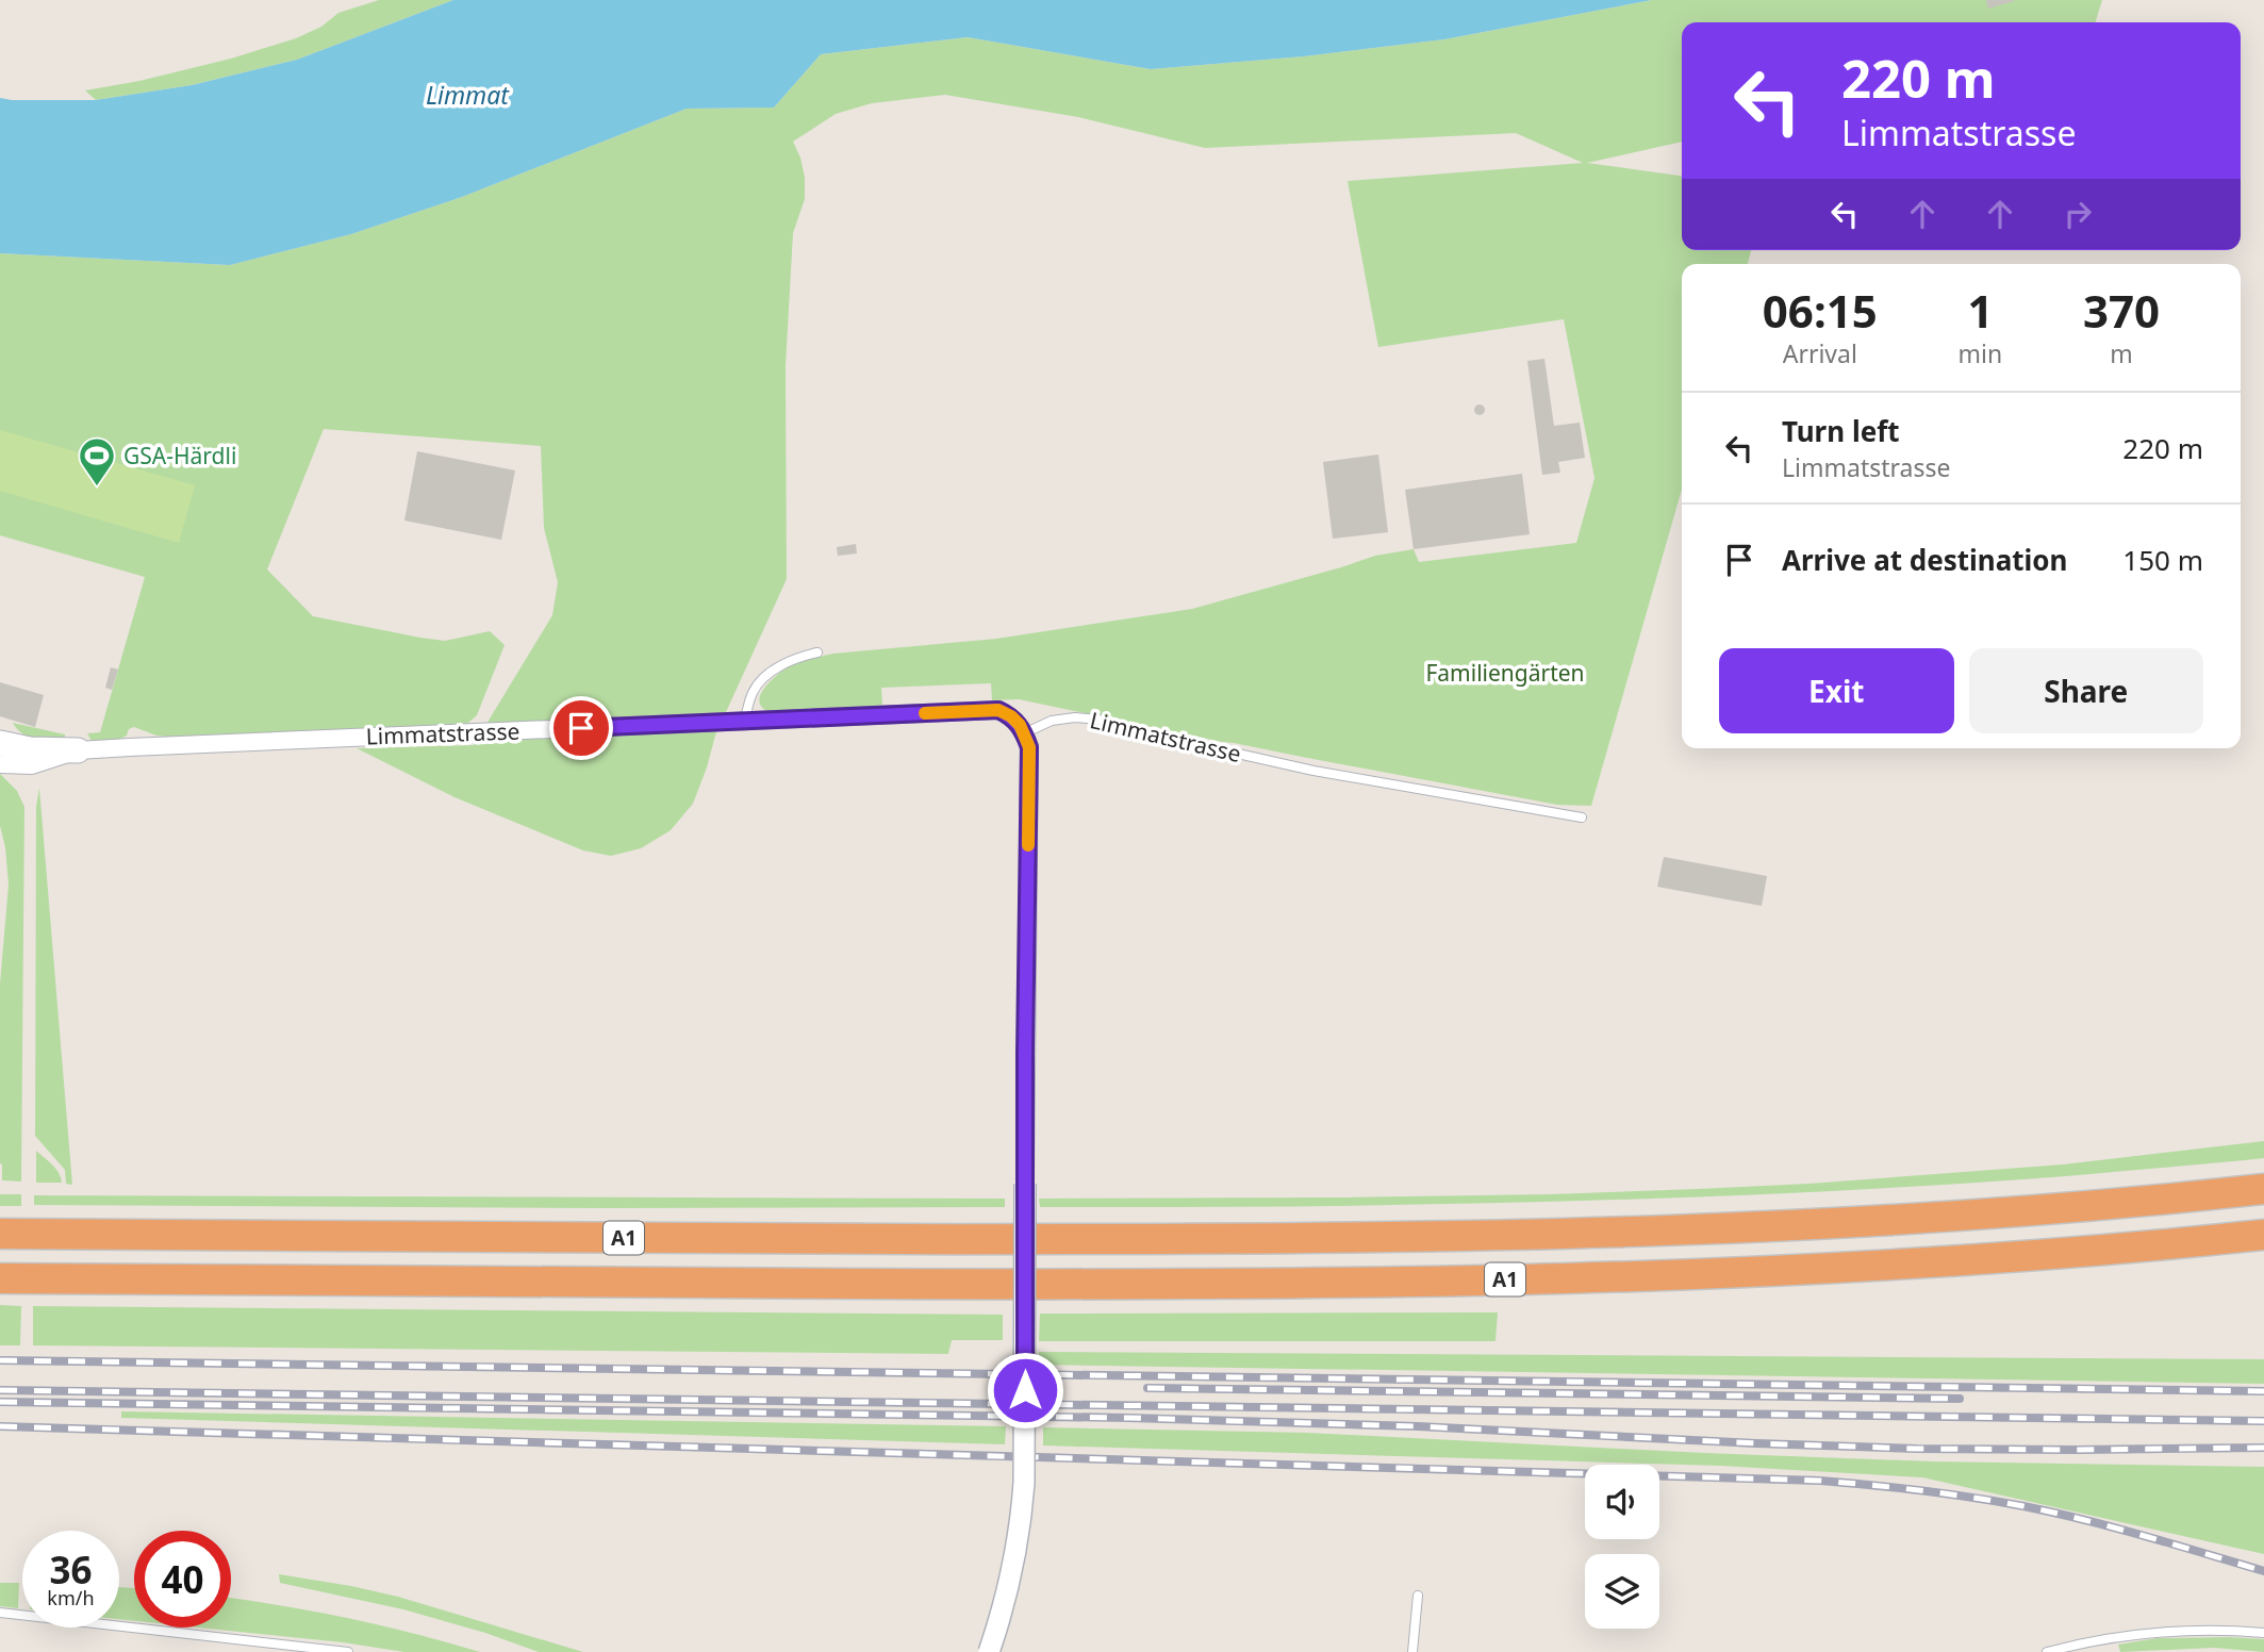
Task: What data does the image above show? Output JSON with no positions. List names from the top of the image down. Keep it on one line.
{"streets":{"highway":["A1"],"street":["Limmatstrasse"]},"water":["Limmat"],"parks":["Familiengärten"],"places":{"sports":["GSA-Härdli"]},"page":{"turn":["220 m","Limmatstrasse"],"eta":["06:15","Arrival","1","min","370","m"],"list":[{"name":"Turn left","note":"Limmatstrasse","value":"220 m"},{"name":"Arrive at destination","value":"150 m"}],"buttons":["Exit","Share"],"speed":"36 km/h","limit":"40"}}
